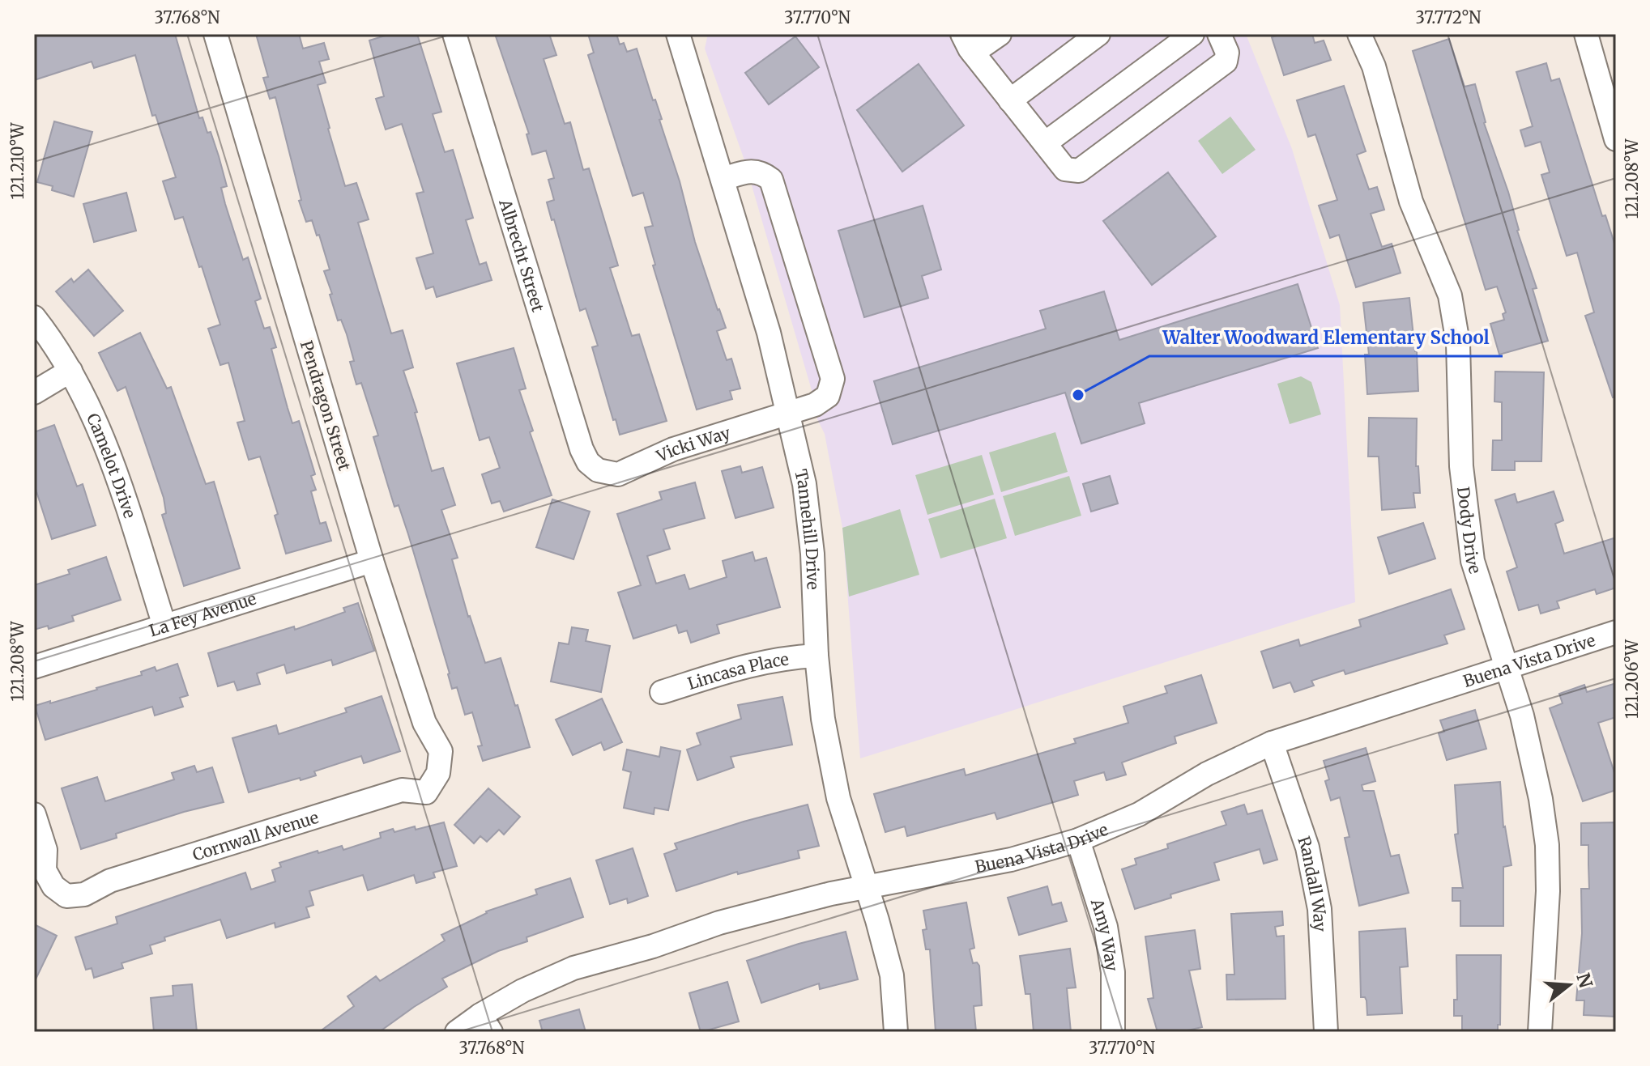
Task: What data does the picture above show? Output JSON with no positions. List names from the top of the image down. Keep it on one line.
{"streets":{"street":["Albrecht Street","Pendragon Street","Vicki Way","Camelot Drive","Tannehill Drive","Dody Drive","La Fey Avenue","Buena Vista Drive","Lincasa Place","Cornwall Avenue","Randall Way","Amy Way"]},"crossings":[["Albrecht Street","Vicki Way"],["Pendragon Street","La Fey Avenue"],["Pendragon Street","Cornwall Avenue"],["Vicki Way","Tannehill Drive"],["Camelot Drive","La Fey Avenue"],["Tannehill Drive","Buena Vista Drive"],["Tannehill Drive","Lincasa Place"],["Dody Drive","Buena Vista Drive"],["Buena Vista Drive","Randall Way"],["Buena Vista Drive","Amy Way"]],"places":["Walter Woodward Elementary School"],"north":"right","coordinates":["37.768°N","37.770°N","37.772°N","121.210°W","121.208°W","121.206°W"]}
